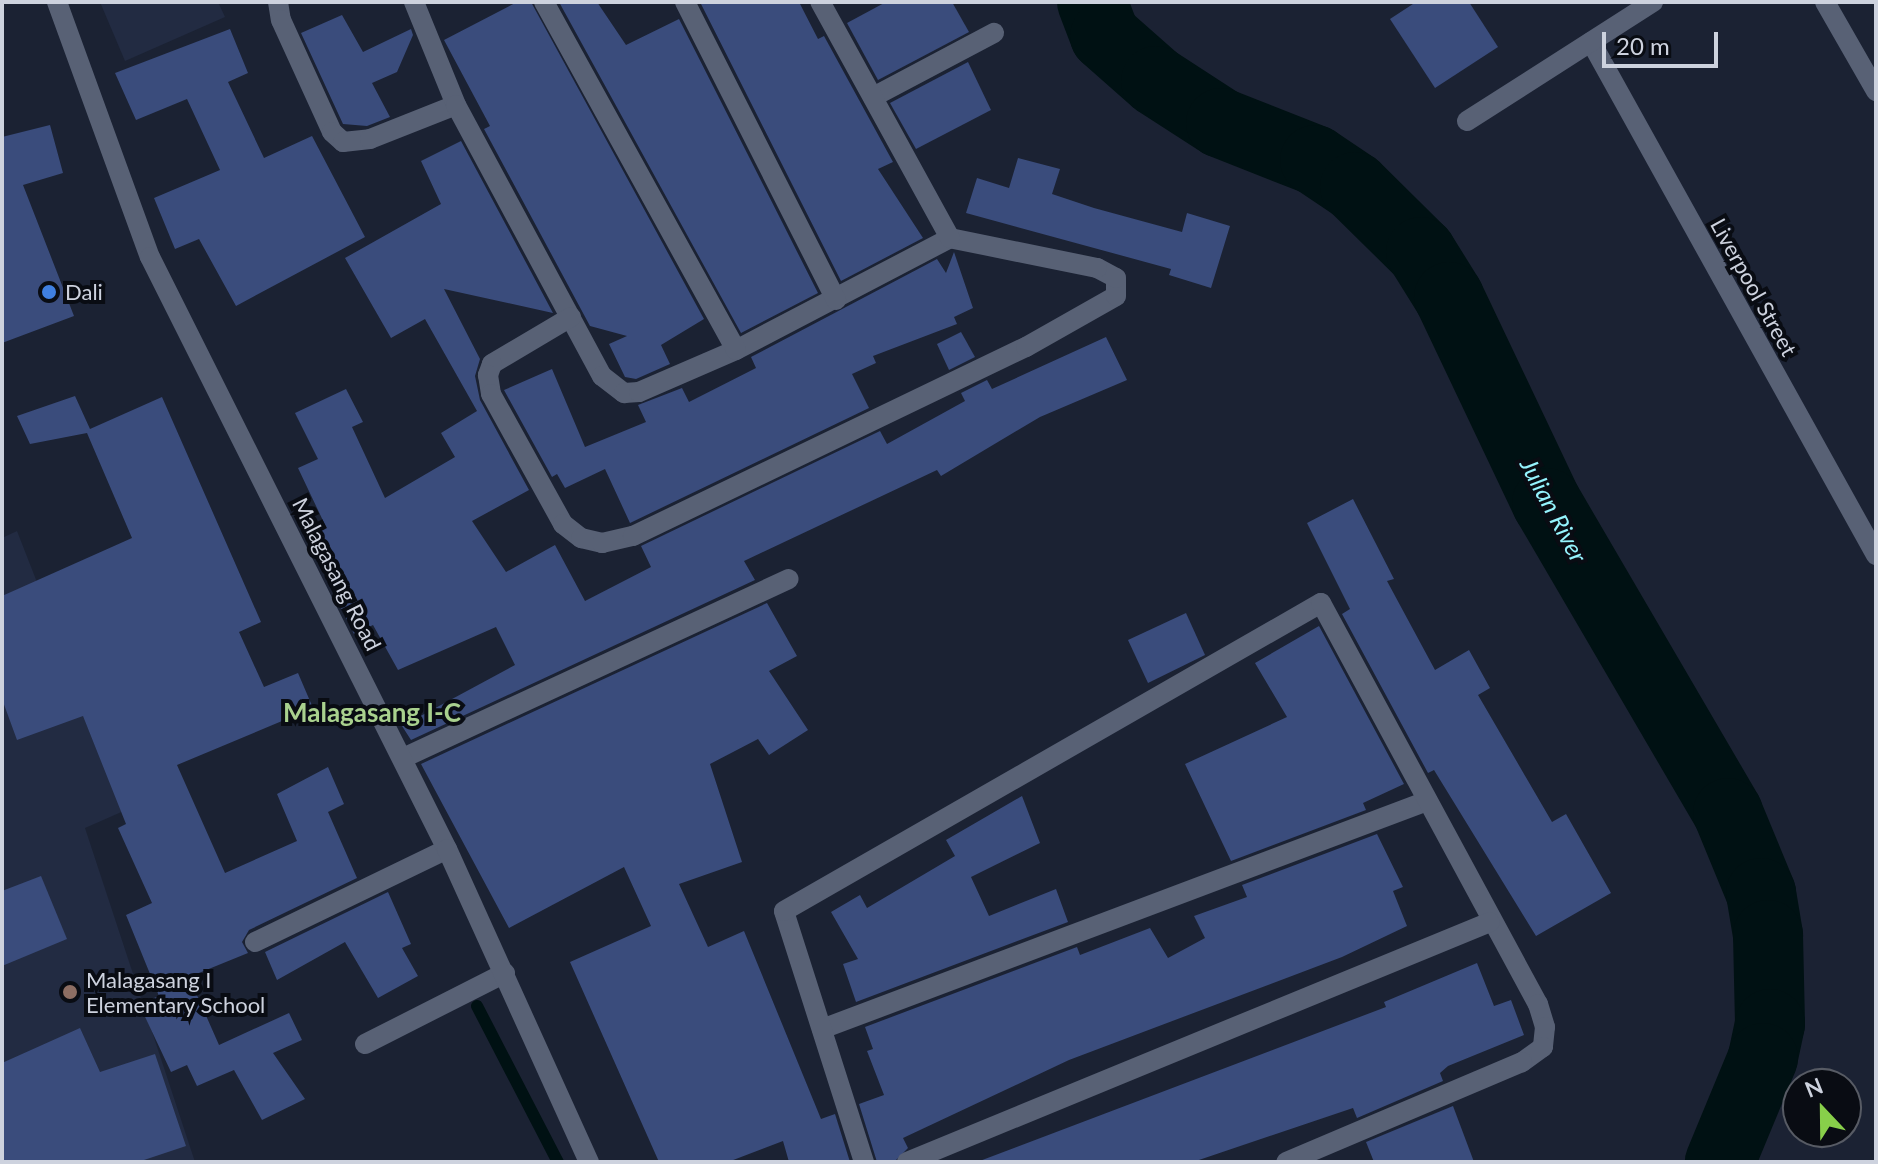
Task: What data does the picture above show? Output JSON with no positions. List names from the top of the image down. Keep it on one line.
{"streets":{"street":["Liverpool Street","Malagasang Road"]},"districts":["Malagasang I-C"],"water":["Julian River"],"places":["Dali","Malagasang I Elementary School"],"scale_bar":"20 m","north":"top"}
